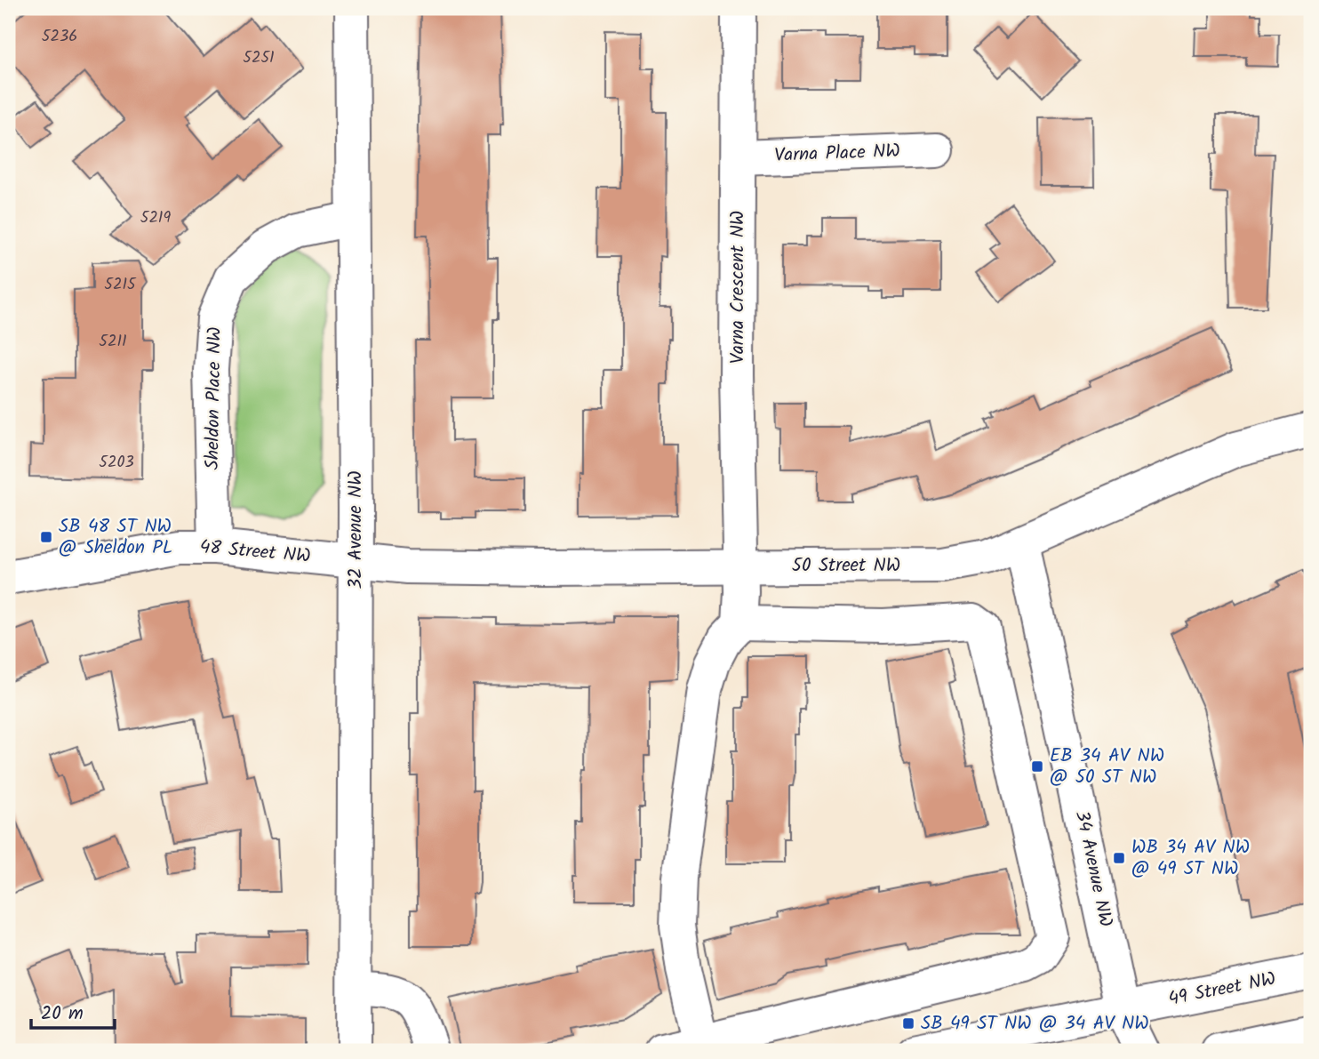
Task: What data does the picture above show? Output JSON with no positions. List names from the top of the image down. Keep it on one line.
{"streets":{"street":["Varna Place NW","Varna Crescent NW","Sheldon Place NW","32 Avenue NW","48 Street NW","50 Street NW","34 Avenue NW","49 Street NW"]},"crossings":[["Varna Place NW","Varna Crescent NW"],["Varna Crescent NW","50 Street NW"],["Sheldon Place NW","32 Avenue NW"],["Sheldon Place NW","48 Street NW"],["32 Avenue NW","48 Street NW"],["32 Avenue NW","50 Street NW"],["48 Street NW","50 Street NW"],["50 Street NW","34 Avenue NW"],["34 Avenue NW","49 Street NW"]],"places":{"transit":["SB 48 ST NW @ Sheldon PL","EB 34 AV NW @ 50 ST NW","WB 34 AV NW @ 49 ST NW","SB 49 ST NW @ 34 AV NW"]},"house_numbers":["5236","5251","5219","5215","5211","5203"],"scale_bar":"20 m"}
